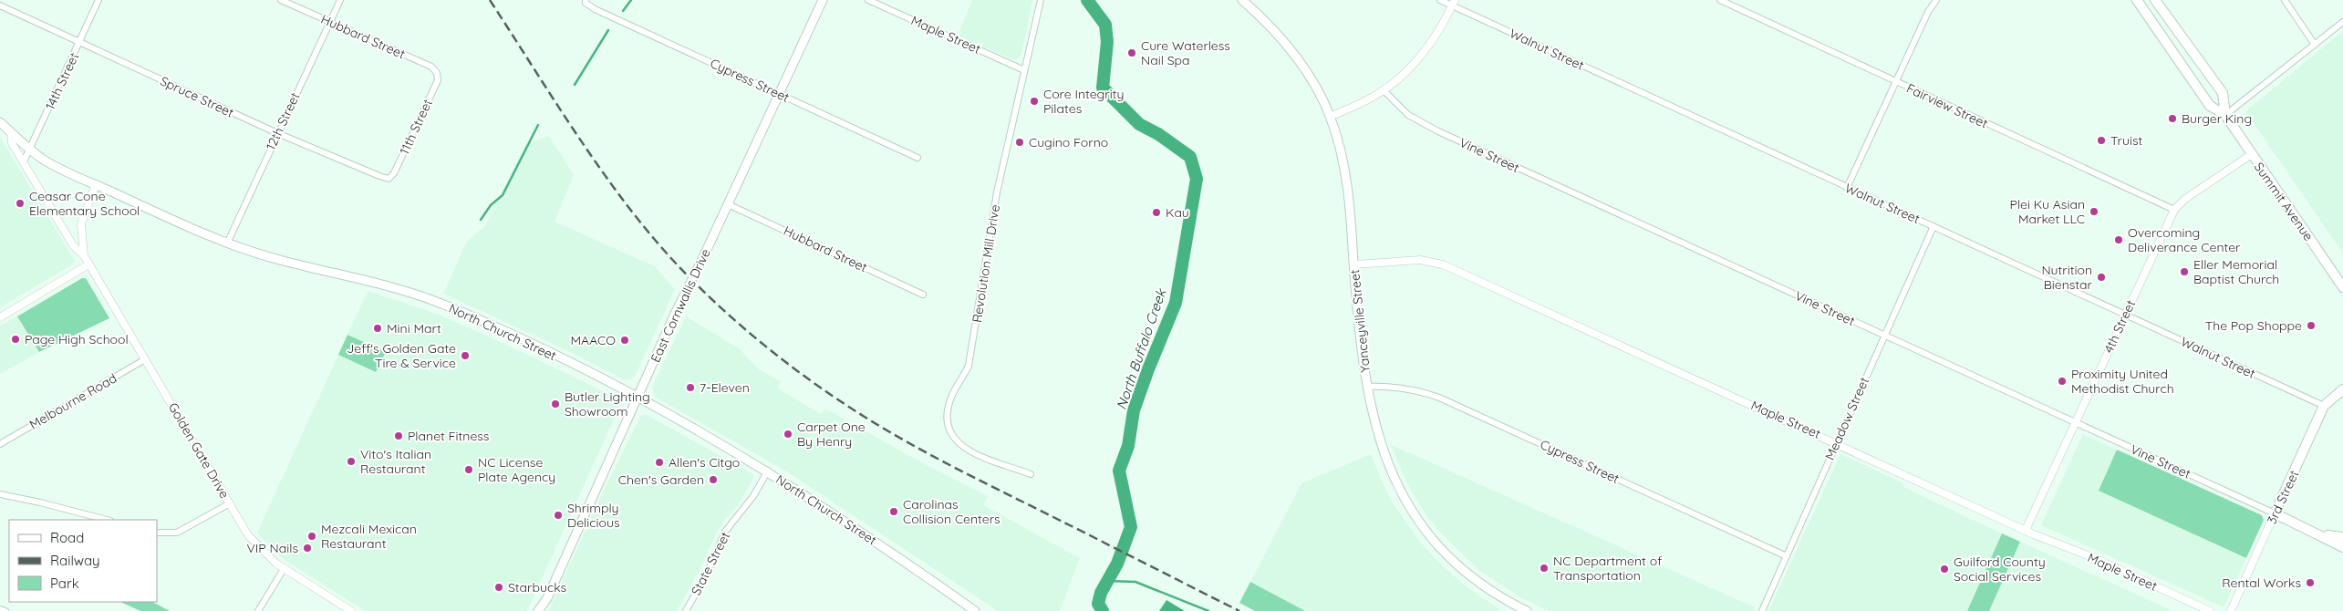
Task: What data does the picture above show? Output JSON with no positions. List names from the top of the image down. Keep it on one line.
{"streets":{"main road":["Summit Avenue","East Cornwallis Drive","Yanceyville Street","North Church Street","3rd Street"],"street":["Maple Street","Hubbard Street","Walnut Street","Cypress Street","14th Street","Spruce Street","Fairview Street","12th Street","11th Street","Vine Street","Revolution Mill Drive","4th Street","Melbourne Road","Meadow Street","Golden Gate Drive","State Street"]},"crossings":[["Maple Street","Revolution Mill Drive"],["Maple Street","Yanceyville Street"],["Maple Street","4th Street"],["Maple Street","Meadow Street"],["Hubbard Street","12th Street"],["Hubbard Street","11th Street"],["Hubbard Street","East Cornwallis Drive"],["Walnut Street","4th Street"],["Walnut Street","Meadow Street"],["Walnut Street","3rd Street"],["Cypress Street","East Cornwallis Drive"],["Cypress Street","Yanceyville Street"],["Cypress Street","Meadow Street"],["14th Street","Spruce Street"],["14th Street","North Church Street"],["14th Street","Golden Gate Drive"],["Spruce Street","12th Street"],["Spruce Street","11th Street"],["Fairview Street","4th Street"],["12th Street","North Church Street"],["Vine Street","4th Street"],["Vine Street","Meadow Street"],["Vine Street","3rd Street"],["Summit Avenue","4th Street"],["East Cornwallis Drive","North Church Street"],["North Church Street","Golden Gate Drive"],["North Church Street","State Street"],["Melbourne Road","Golden Gate Drive"]],"water":["North Buffalo Creek"],"places":["Cure Waterless Nail Spa","Core Integrity Pilates","Burger King","Truist","Cugino Forno","Ceasar Cone Elementary School","Plei Ku Asian Market LLC","Kau","Overcoming Deliverance Center","Eller Memorial Baptist Church","Nutrition Bienstar","The Pop Shoppe","Mini Mart","Page High School","MAACO","Jeff's Golden Gate Tire & Service","Proximity United Methodist Church","7-Eleven","Butler Lighting Showroom","Carpet One By Henry","Planet Fitness","Vito's Italian Restaurant","Allen's Citgo","NC License Plate Agency","Chen's Garden","Carolinas Collision Centers","Shrimply Delicious","Mezcali Mexican Restaurant","VIP Nails","NC Department of Transportation","Guilford County Social Services","Rental Works","Starbucks"],"legend":["Road","Railway","Park"]}
